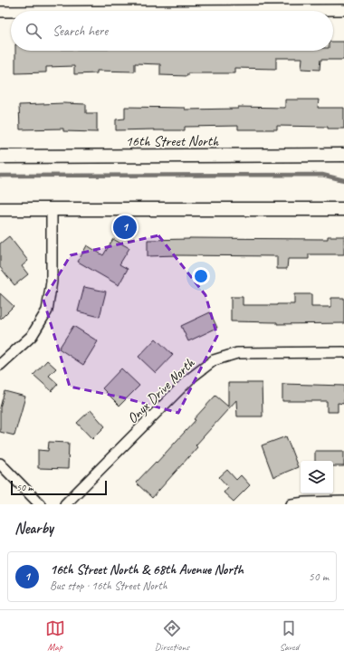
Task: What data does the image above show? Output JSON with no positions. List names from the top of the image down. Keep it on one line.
{"streets":{"street":["16th Street North","Onyx Drive North"]},"scale_bar":"50 m","page":{"search":"Search here","pins":"1","scale":"50 m","heading":"Nearby","list":[{"mark":"1","name":"16th Street North & 68th Avenue North","note":"Bus stop · 16th Street North","value":"50 m"}],"nav":["Map","Directions","Saved"]}}
